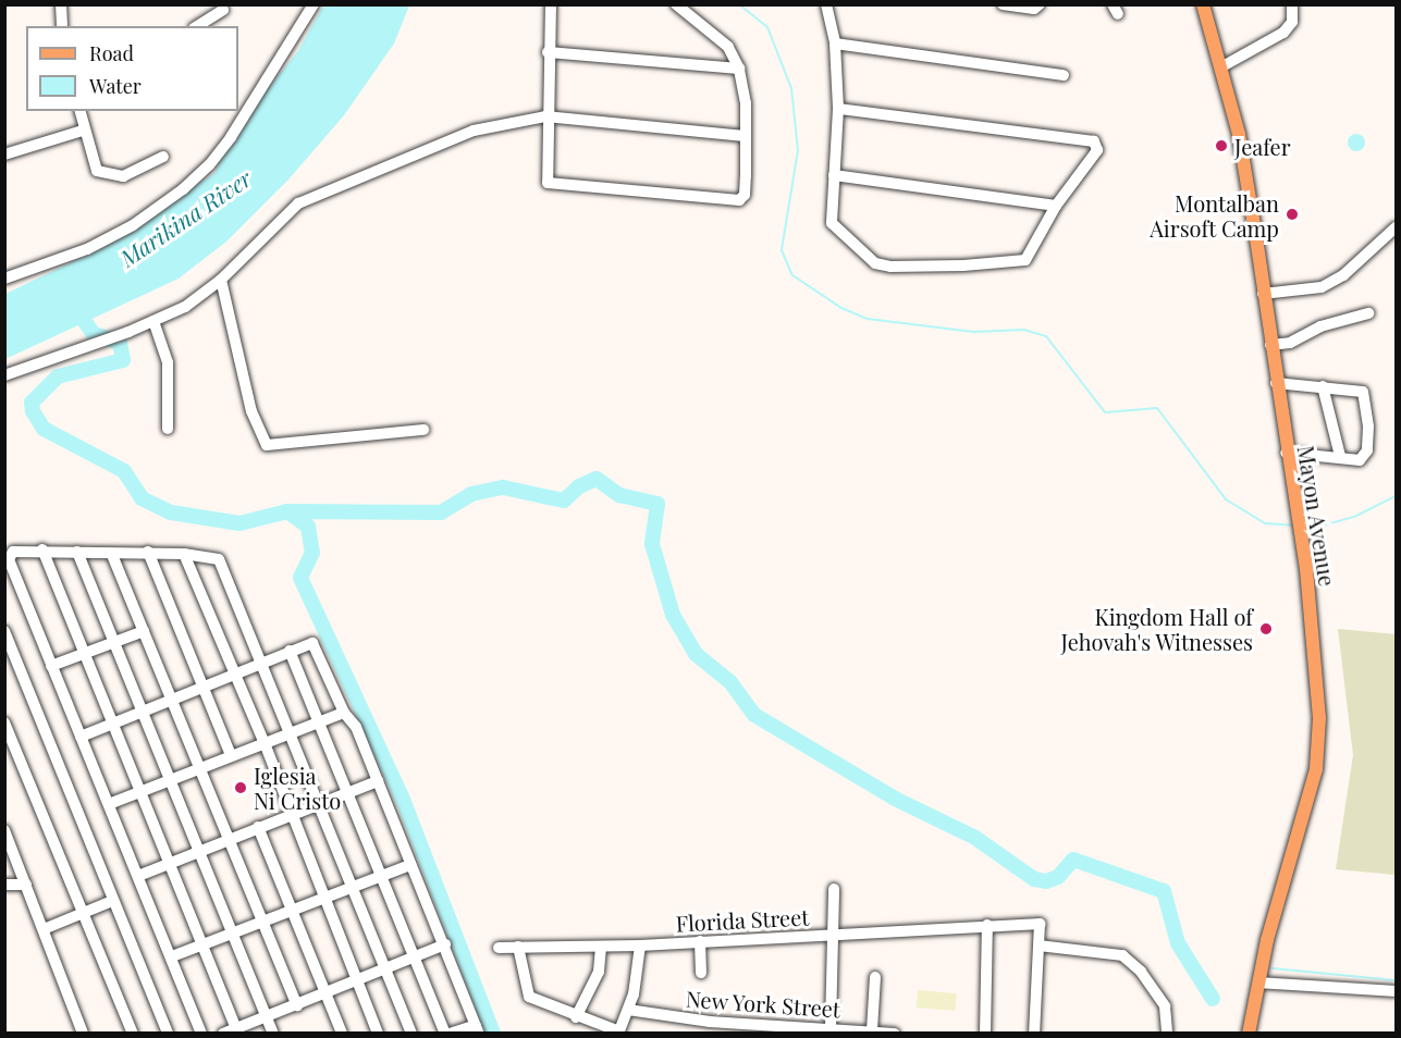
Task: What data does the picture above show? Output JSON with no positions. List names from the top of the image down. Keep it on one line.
{"streets":{"main road":["Mayon Avenue"],"street":["Florida Street","New York Street"]},"water":["Marikina River"],"places":["Jeafer","Montalban Airsoft Camp","Kingdom Hall of Jehovah's Witnesses","Iglesia Ni Cristo"],"legend":["Road","Water"]}
